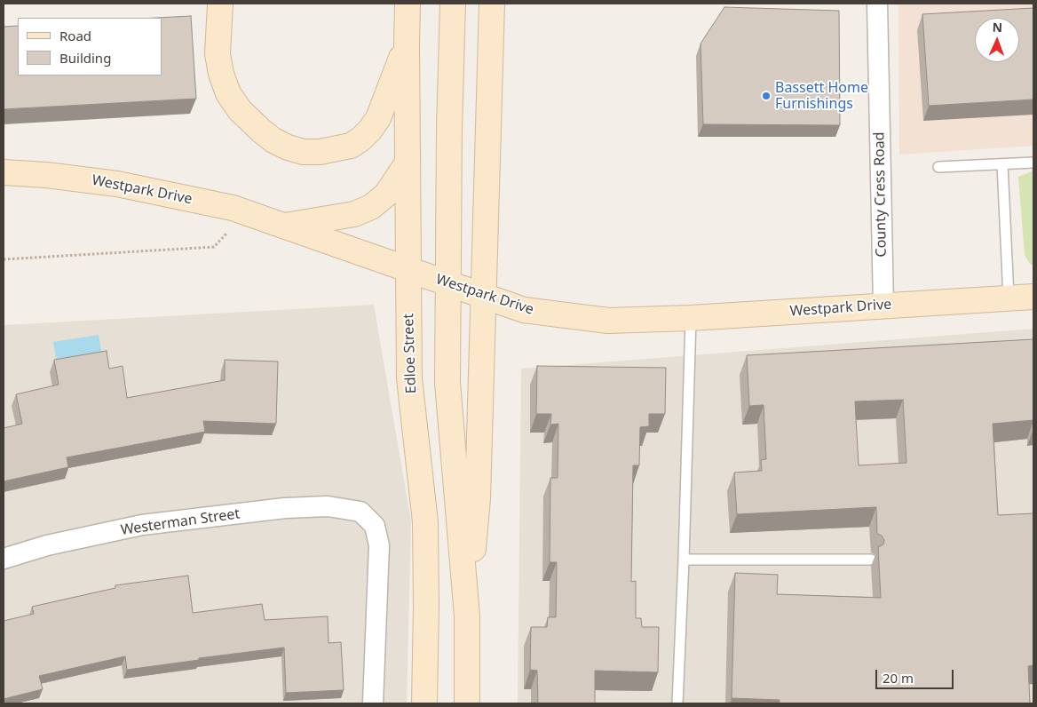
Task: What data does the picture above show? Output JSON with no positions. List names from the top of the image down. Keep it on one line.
{"streets":{"main road":["Westpark Drive","Edloe Street"],"street":["County Cress Road","Westerman Street"]},"crossings":[["Westpark Drive","County Cress Road"],["Westpark Drive","Edloe Street"]],"places":["Bassett Home Furnishings"],"legend":["Road","Building"],"scale_bar":"20 m","north":"top"}
